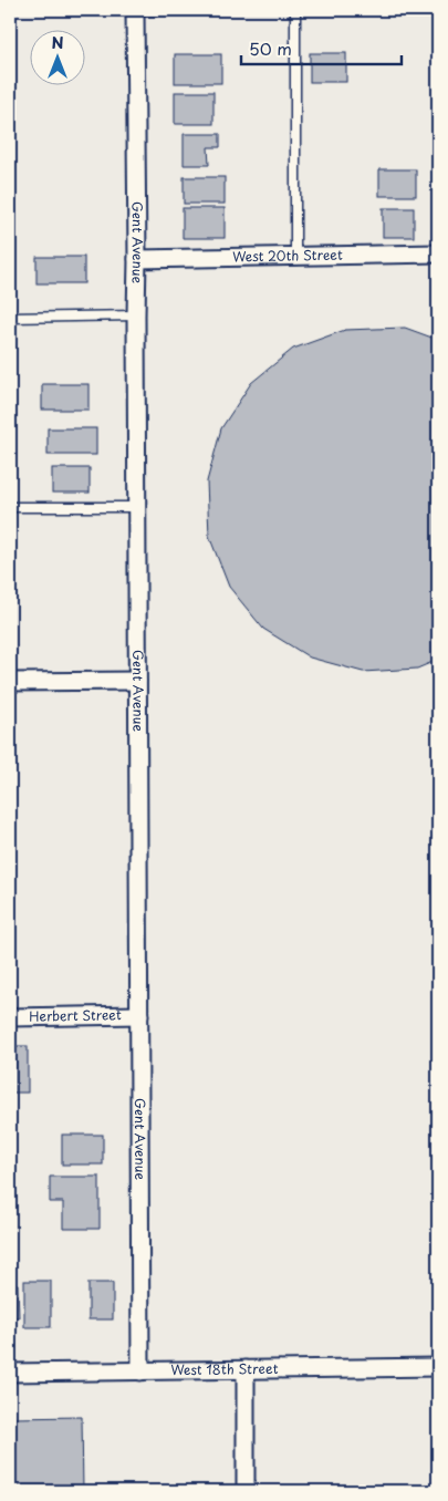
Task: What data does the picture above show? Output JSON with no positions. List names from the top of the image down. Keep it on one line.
{"streets":{"street":["Gent Avenue","West 20th Street","Herbert Street","West 18th Street"]},"crossings":[["Gent Avenue","West 20th Street"],["Gent Avenue","Herbert Street"],["Gent Avenue","West 18th Street"]],"scale_bar":"50 m","north":"top"}
